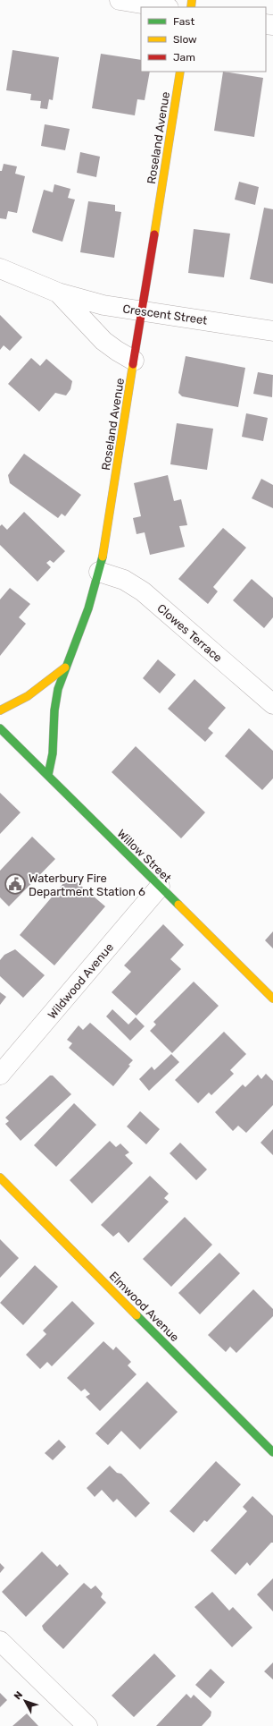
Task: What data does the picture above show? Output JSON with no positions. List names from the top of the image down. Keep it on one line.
{"streets":{"street":["Roseland Avenue","Crescent Street","Clowes Terrace","Willow Street","Wildwood Avenue","Elmwood Avenue"]},"crossings":[["Roseland Avenue","Crescent Street"],["Roseland Avenue","Clowes Terrace"],["Roseland Avenue","Willow Street"],["Willow Street","Wildwood Avenue"]],"places":{"public building":["Waterbury Fire Department Station 6"]},"legend":["Fast","Slow","Jam"],"north":"top left"}
